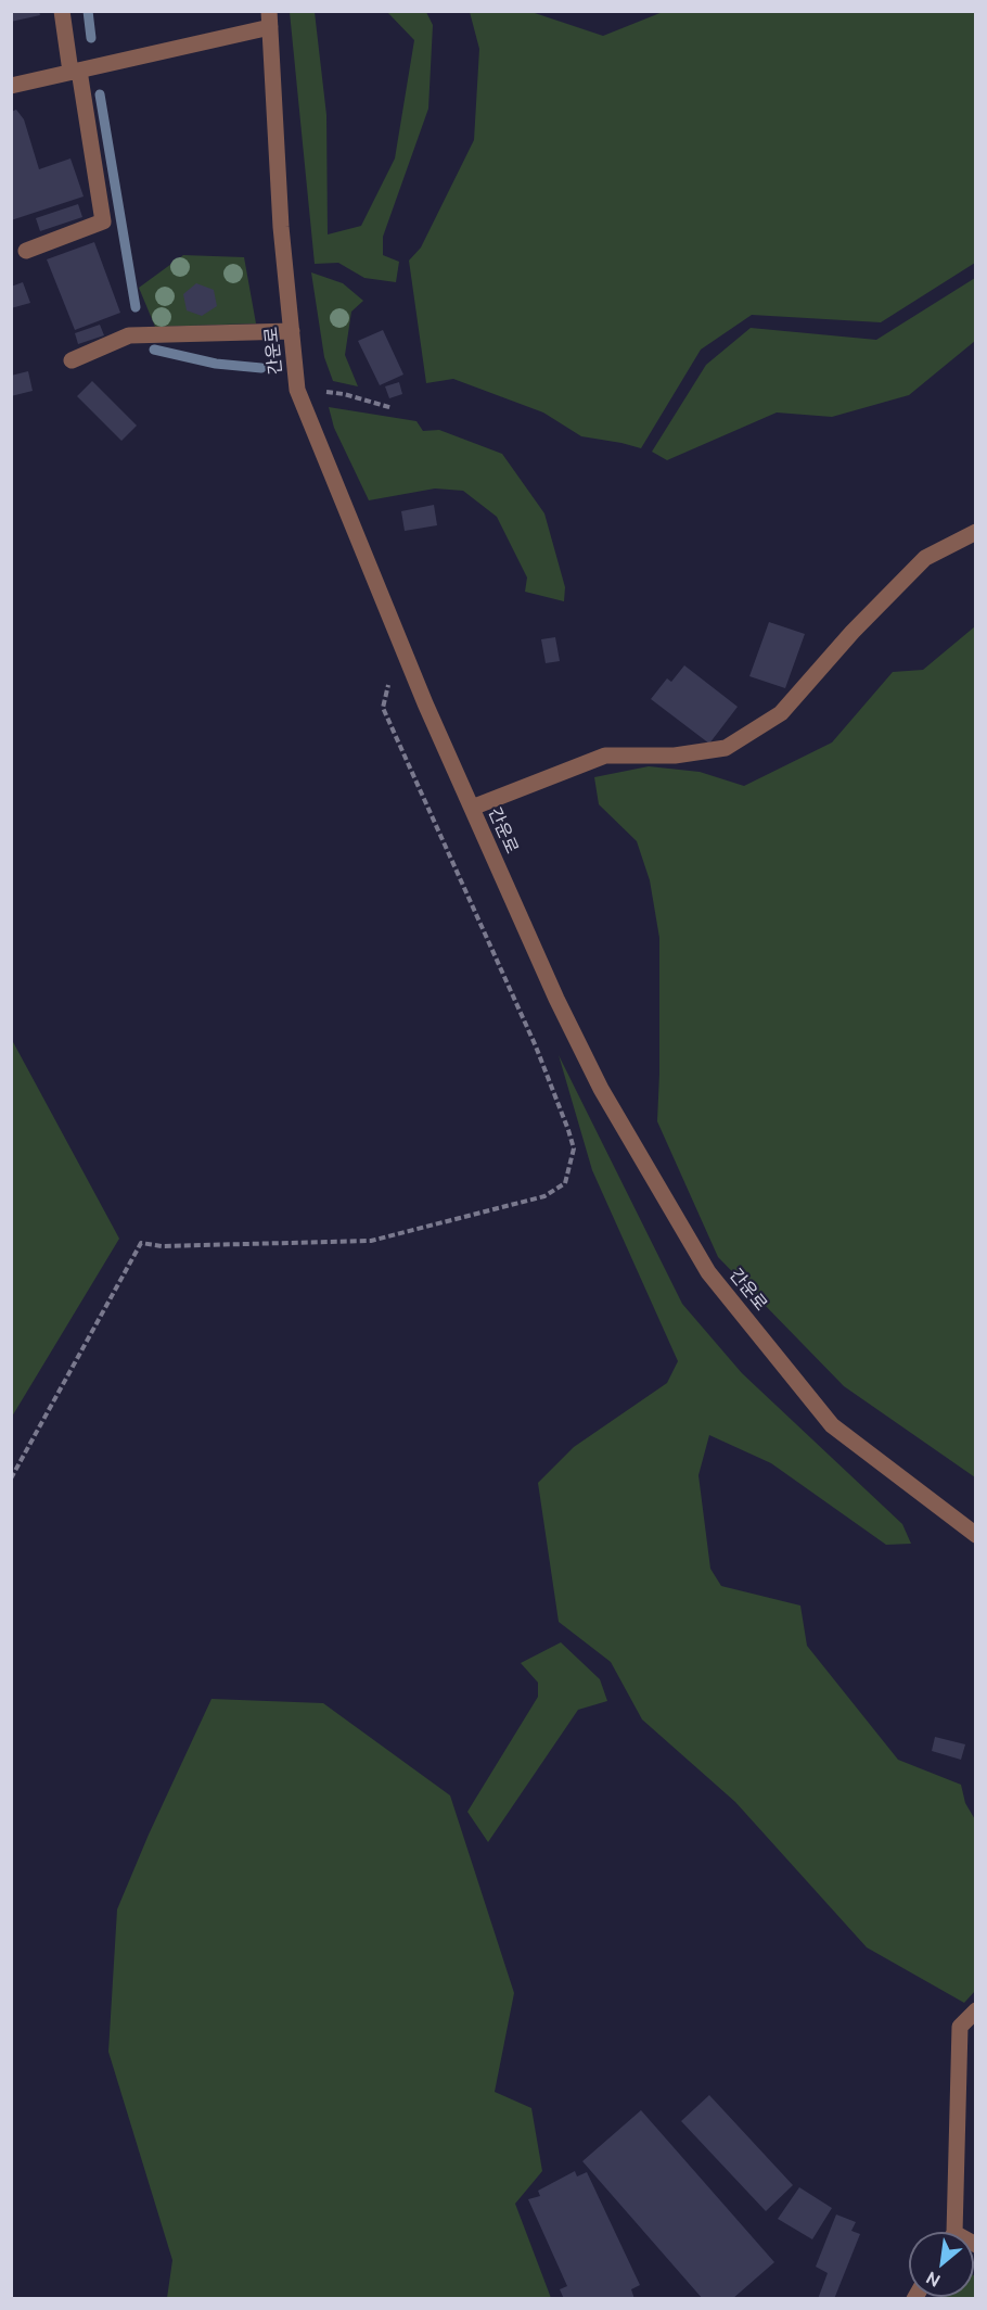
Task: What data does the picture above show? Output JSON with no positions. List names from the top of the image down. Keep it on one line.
{"streets":{"street":["간운로"]},"north":"bottom left"}
